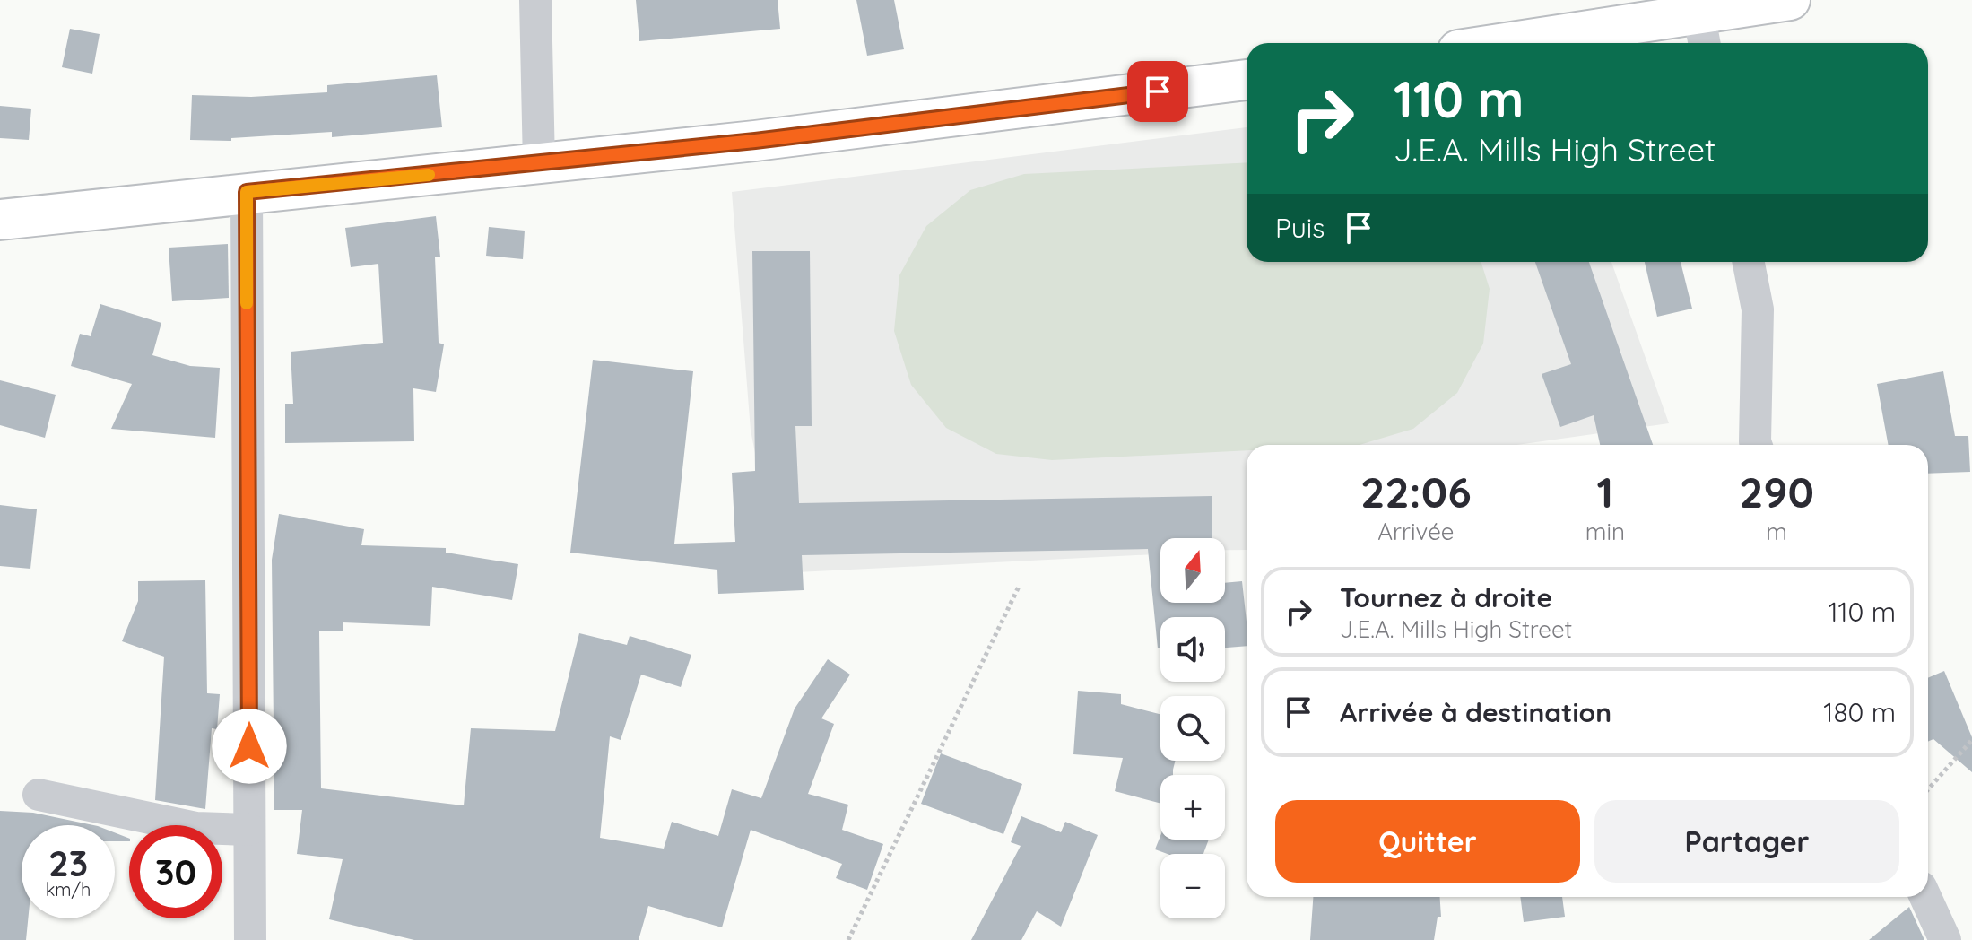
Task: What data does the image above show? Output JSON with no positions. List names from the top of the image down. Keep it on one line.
{"north":"top","page":{"turn":["110 m","J.E.A. Mills High Street"],"then":"Puis","eta":["22:06","Arrivée","1","min","290","m"],"map_buttons":["+","−"],"list":[{"name":"Tournez à droite","note":"J.E.A. Mills High Street","value":"110 m"},{"name":"Arrivée à destination","value":"180 m"}],"buttons":["Quitter","Partager"],"speed":"23 km/h","limit":"30"}}
